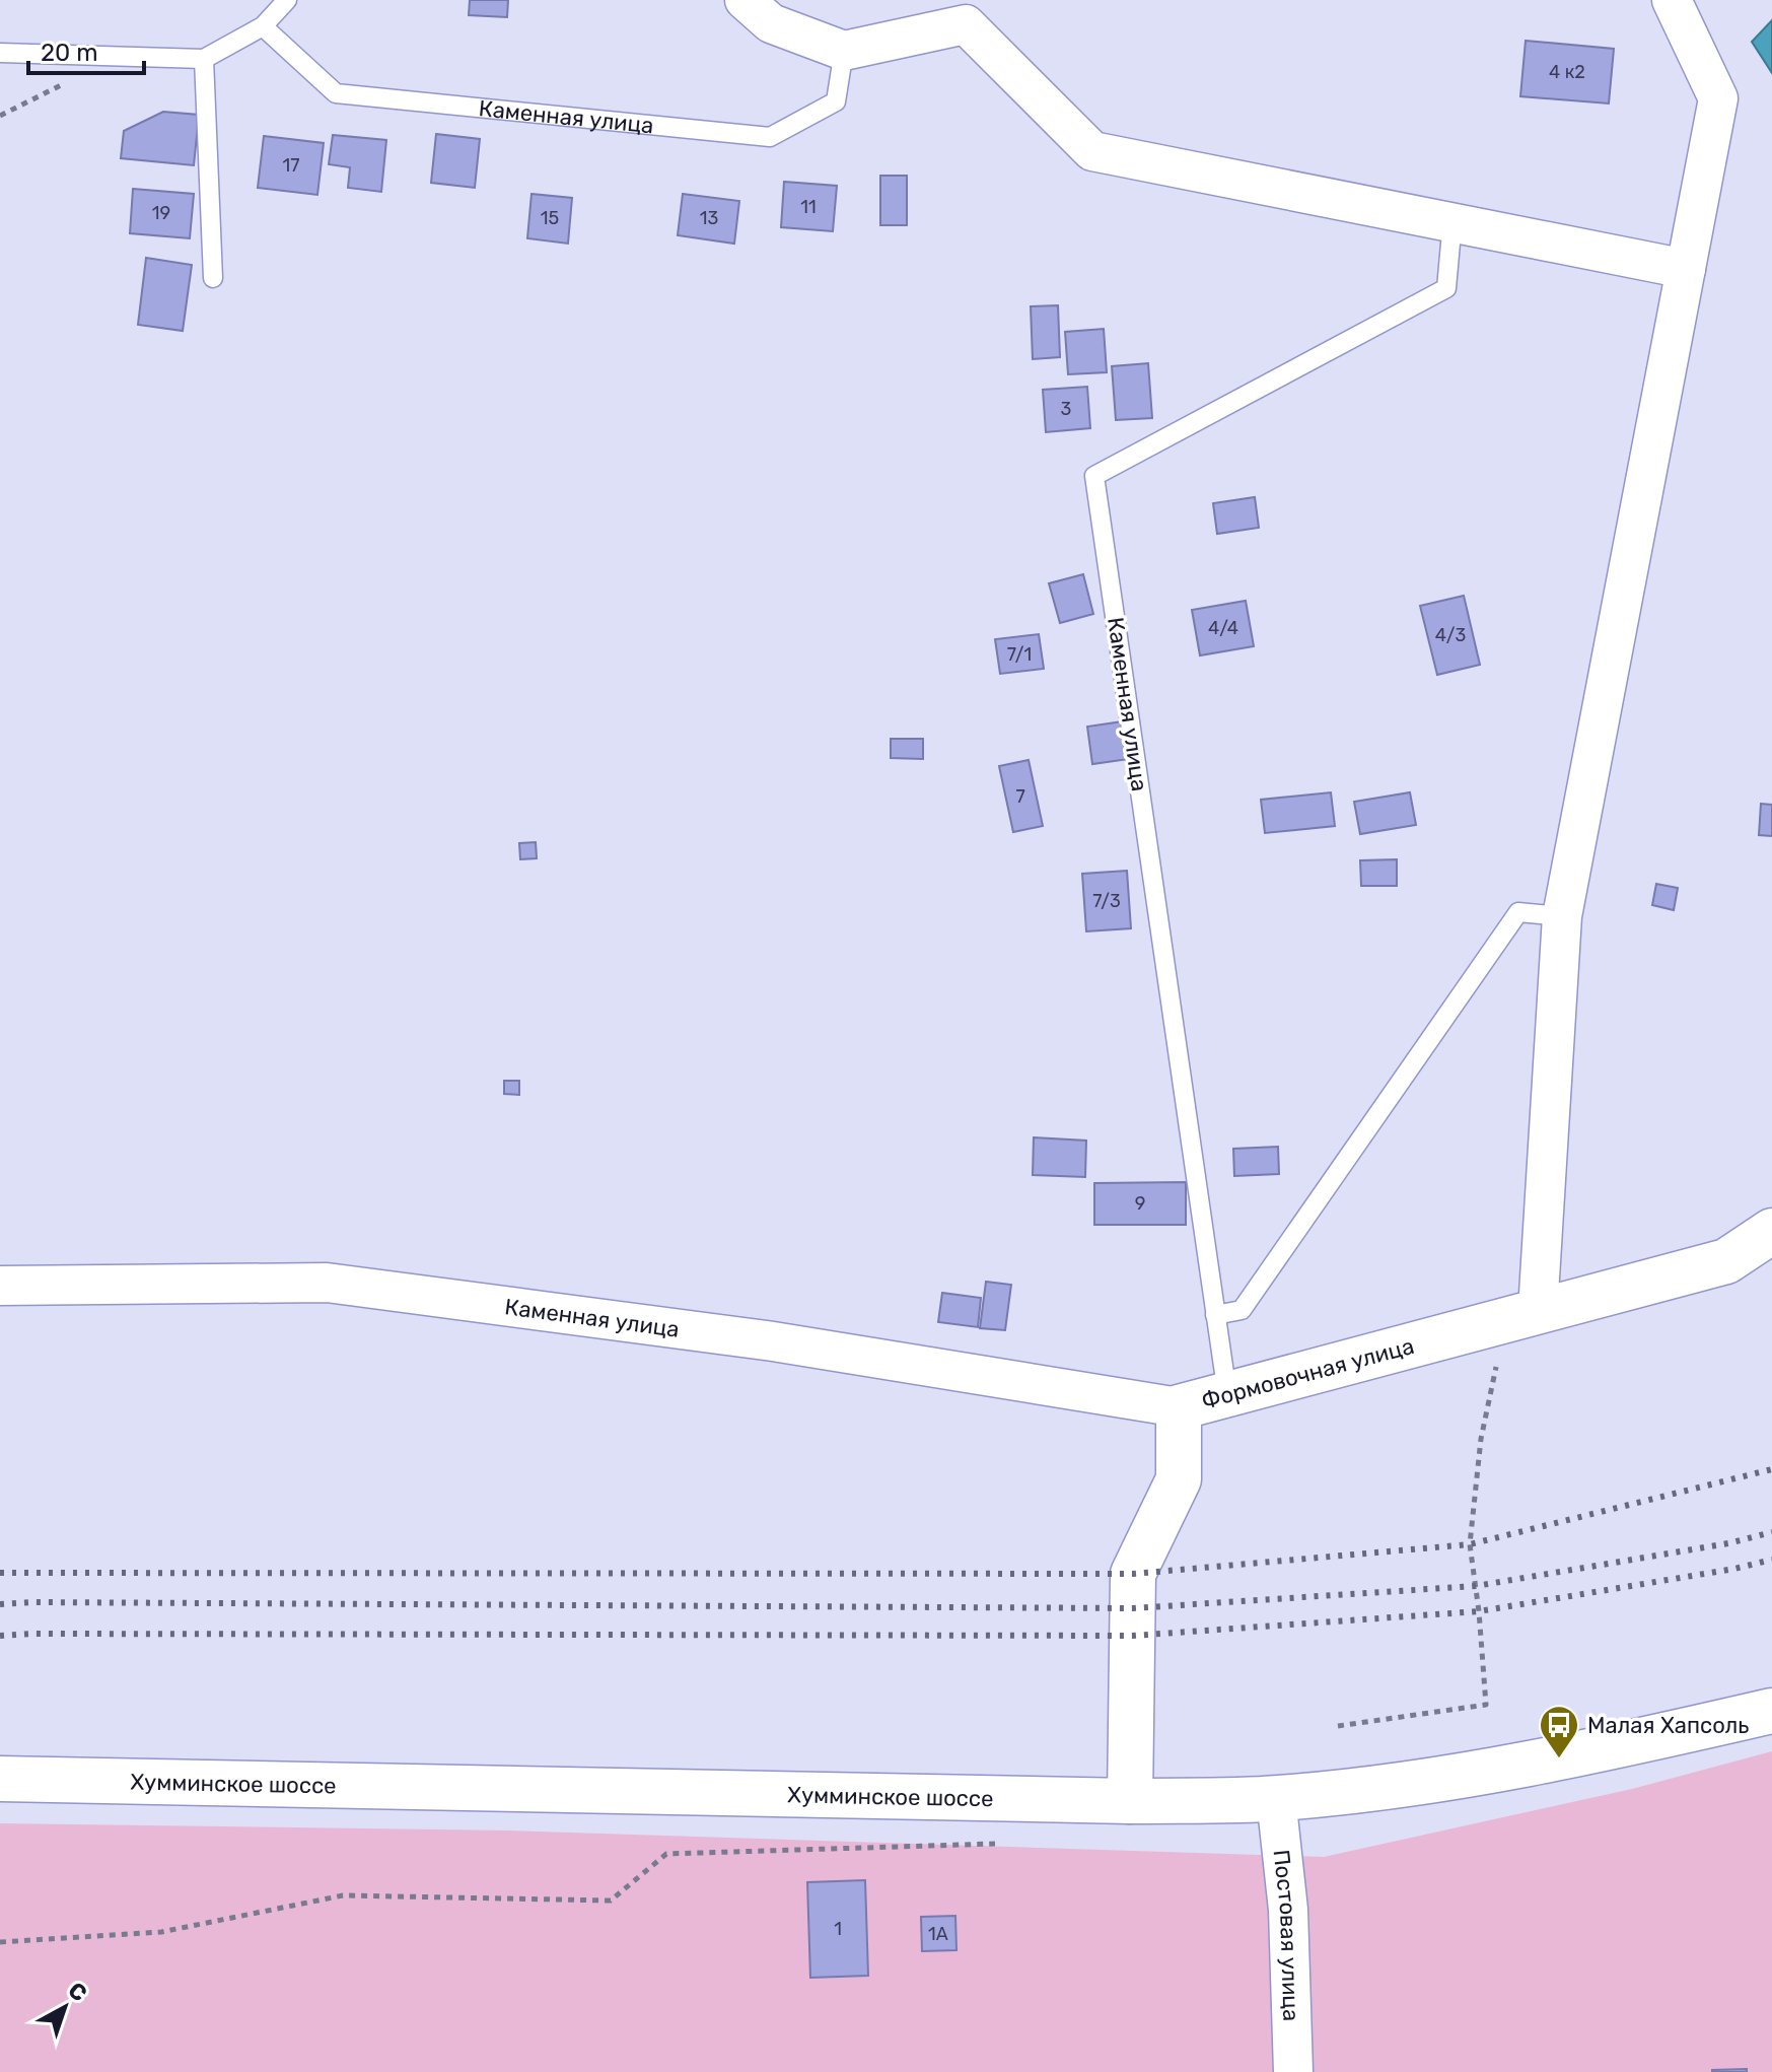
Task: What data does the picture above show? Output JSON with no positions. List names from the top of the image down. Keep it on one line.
{"streets":{"main road":["Формовочная улица","Хумминское шоссе"],"street":["Каменная улица","Постовая улица"]},"crossings":[["Каменная улица","Формовочная улица"],["Формовочная улица","Хумминское шоссе"],["Хумминское шоссе","Постовая улица"]],"places":{"bus stop":["Малая Хапсоль"]},"house_numbers":["4 к2","17","11","19","15","13","3","4/4","4/3","7/1","7","7/3","9","1","1А"],"scale_bar":"20 m","north":"top right"}
